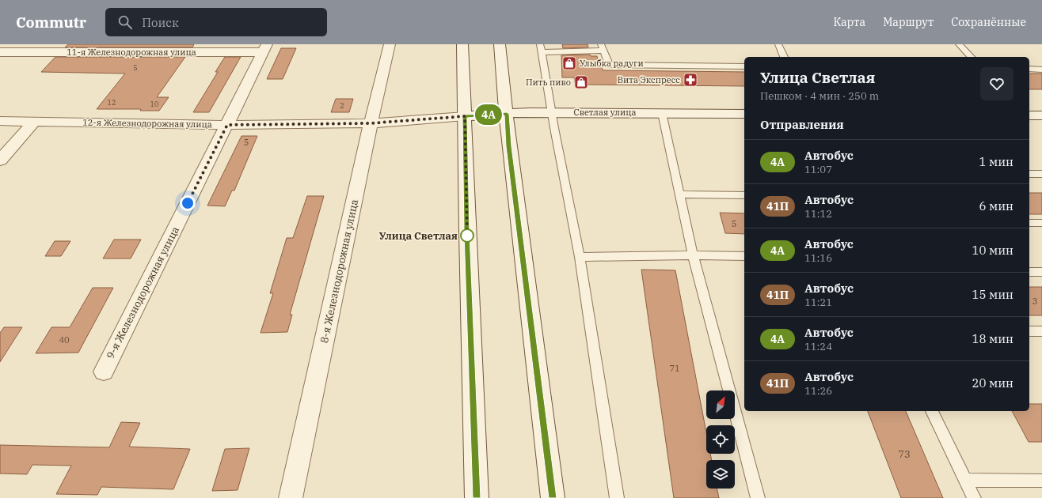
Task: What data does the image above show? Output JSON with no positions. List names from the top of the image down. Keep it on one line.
{"streets":{"street":["11-я Железнодорожная улица","Светлая улица","12-я Железнодорожная улица","8-я Железнодорожная улица","9-я Железнодорожная улица"]},"crossings":[["11-я Железнодорожная улица","9-я Железнодорожная улица"],["Светлая улица","12-я Железнодорожная улица"],["12-я Железнодорожная улица","8-я Железнодорожная улица"],["12-я Железнодорожная улица","9-я Железнодорожная улица"]],"places":{"shop":["Улыбка радуги","Пить пиво"],"pharmacy":["Вита Экспресс"],"other":["Улица Светлая"]},"lines":["bus line 4А"],"house_numbers":["5","12","10","2","5","5","3","40","71","73"],"north":"top right","page":{"header":"Commutr","search":"Поиск","nav":["Карта","Маршрут","Сохранённые"],"on_map":"4А","heading":[["Улица Светлая","Пешком · 4 мин · 250 m"],"Отправления"],"list":[{"mark":"4А","name":"Автобус","note":"11:07","value":"1 мин"},{"mark":"41П","name":"Автобус","note":"11:12","value":"6 мин"},{"mark":"4А","name":"Автобус","note":"11:16","value":"10 мин"},{"mark":"41П","name":"Автобус","note":"11:21","value":"15 мин"},{"mark":"4А","name":"Автобус","note":"11:24","value":"18 мин"},{"mark":"41П","name":"Автобус","note":"11:26","value":"20 мин"}]}}
